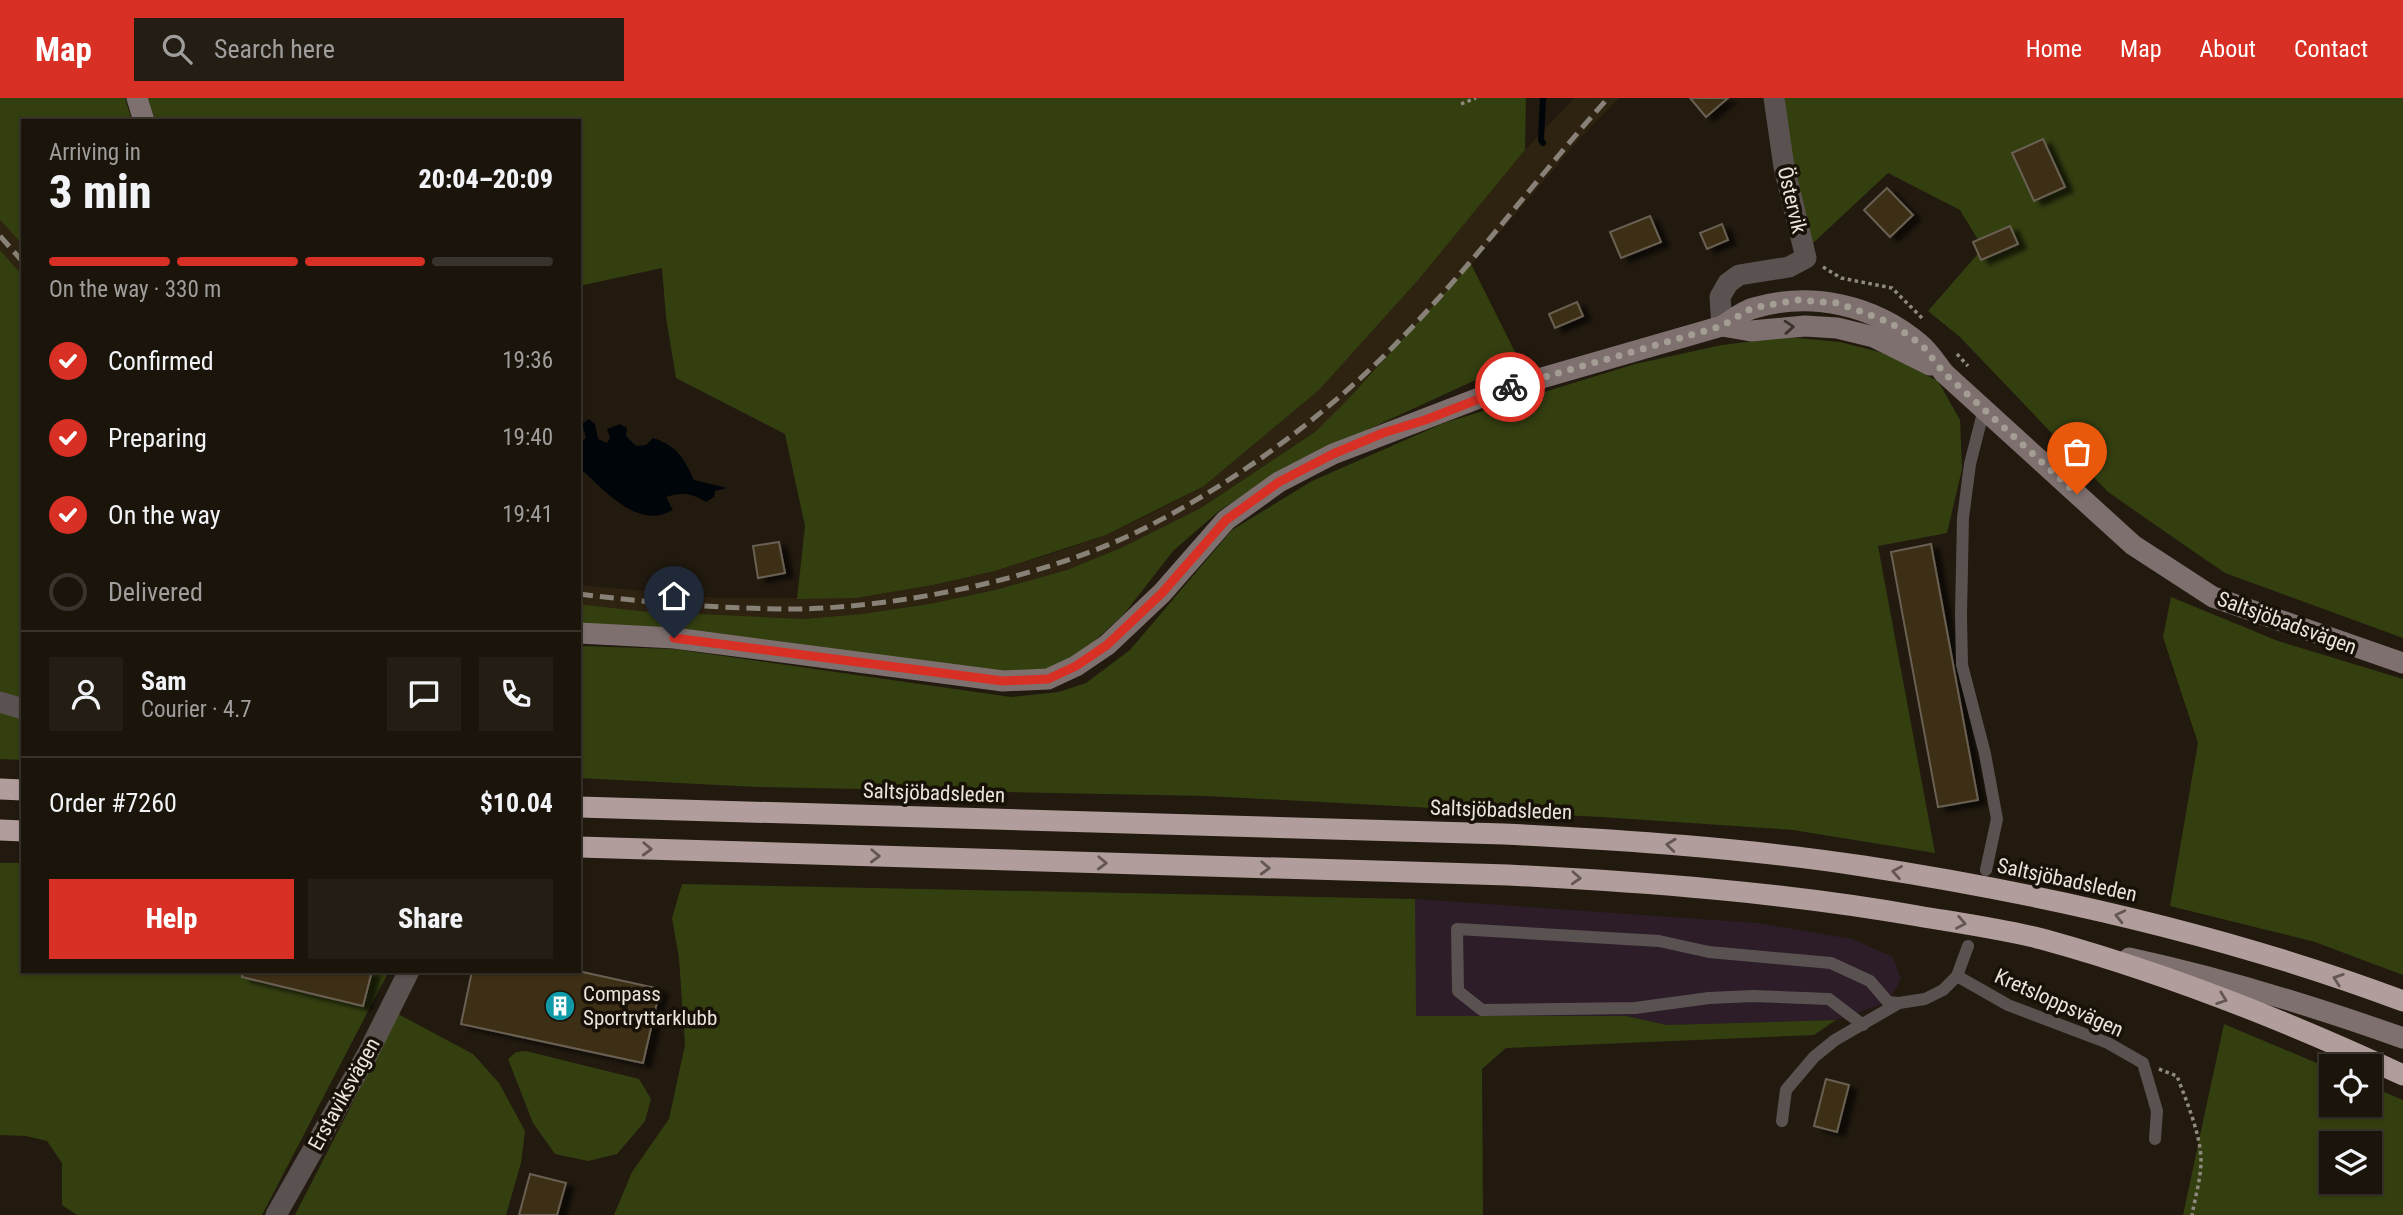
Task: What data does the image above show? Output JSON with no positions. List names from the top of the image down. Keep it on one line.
{"streets":{"highway":["Saltsjöbadsleden"],"street":["Östervik","Saltsjöbadsvägen","Erstaviksvägen"],"lane":["Kretsloppsvägen"]},"crossings":[["Östervik","Saltsjöbadsvägen"]],"places":{"building":["Compass Sportryttarklubb"]},"page":{"header":"Map","search":"Search here","nav":["Home","Map","About","Contact"],"heading":["3 min","Arriving in","20:04–20:09"],"panel":["Sam","Courier · 4.7","Order #7260","$10.04"],"bar":"On the way · 330 m","list":[["Confirmed","19:36"],["Preparing","19:40"],["On the way","19:41"],"Delivered"],"buttons":["Help","Share"]}}
